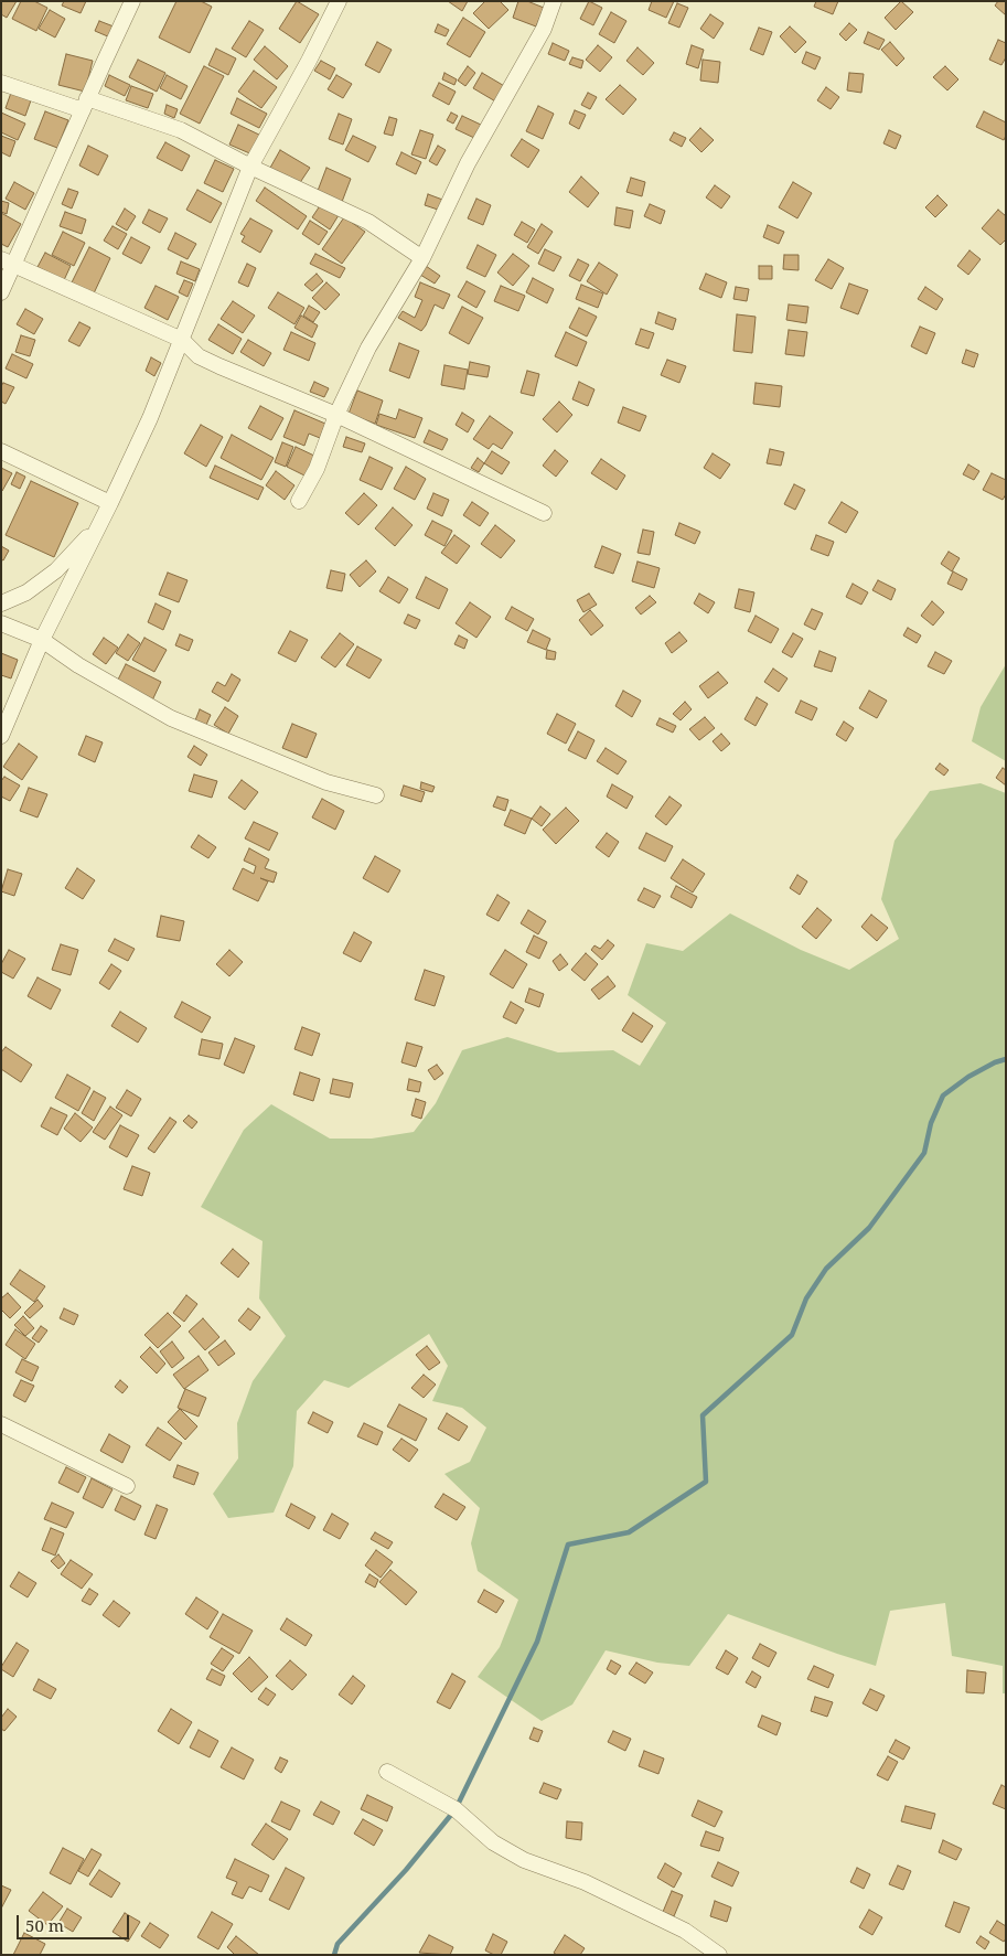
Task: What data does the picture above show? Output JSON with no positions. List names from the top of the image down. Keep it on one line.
{"scale_bar":"50 m"}
